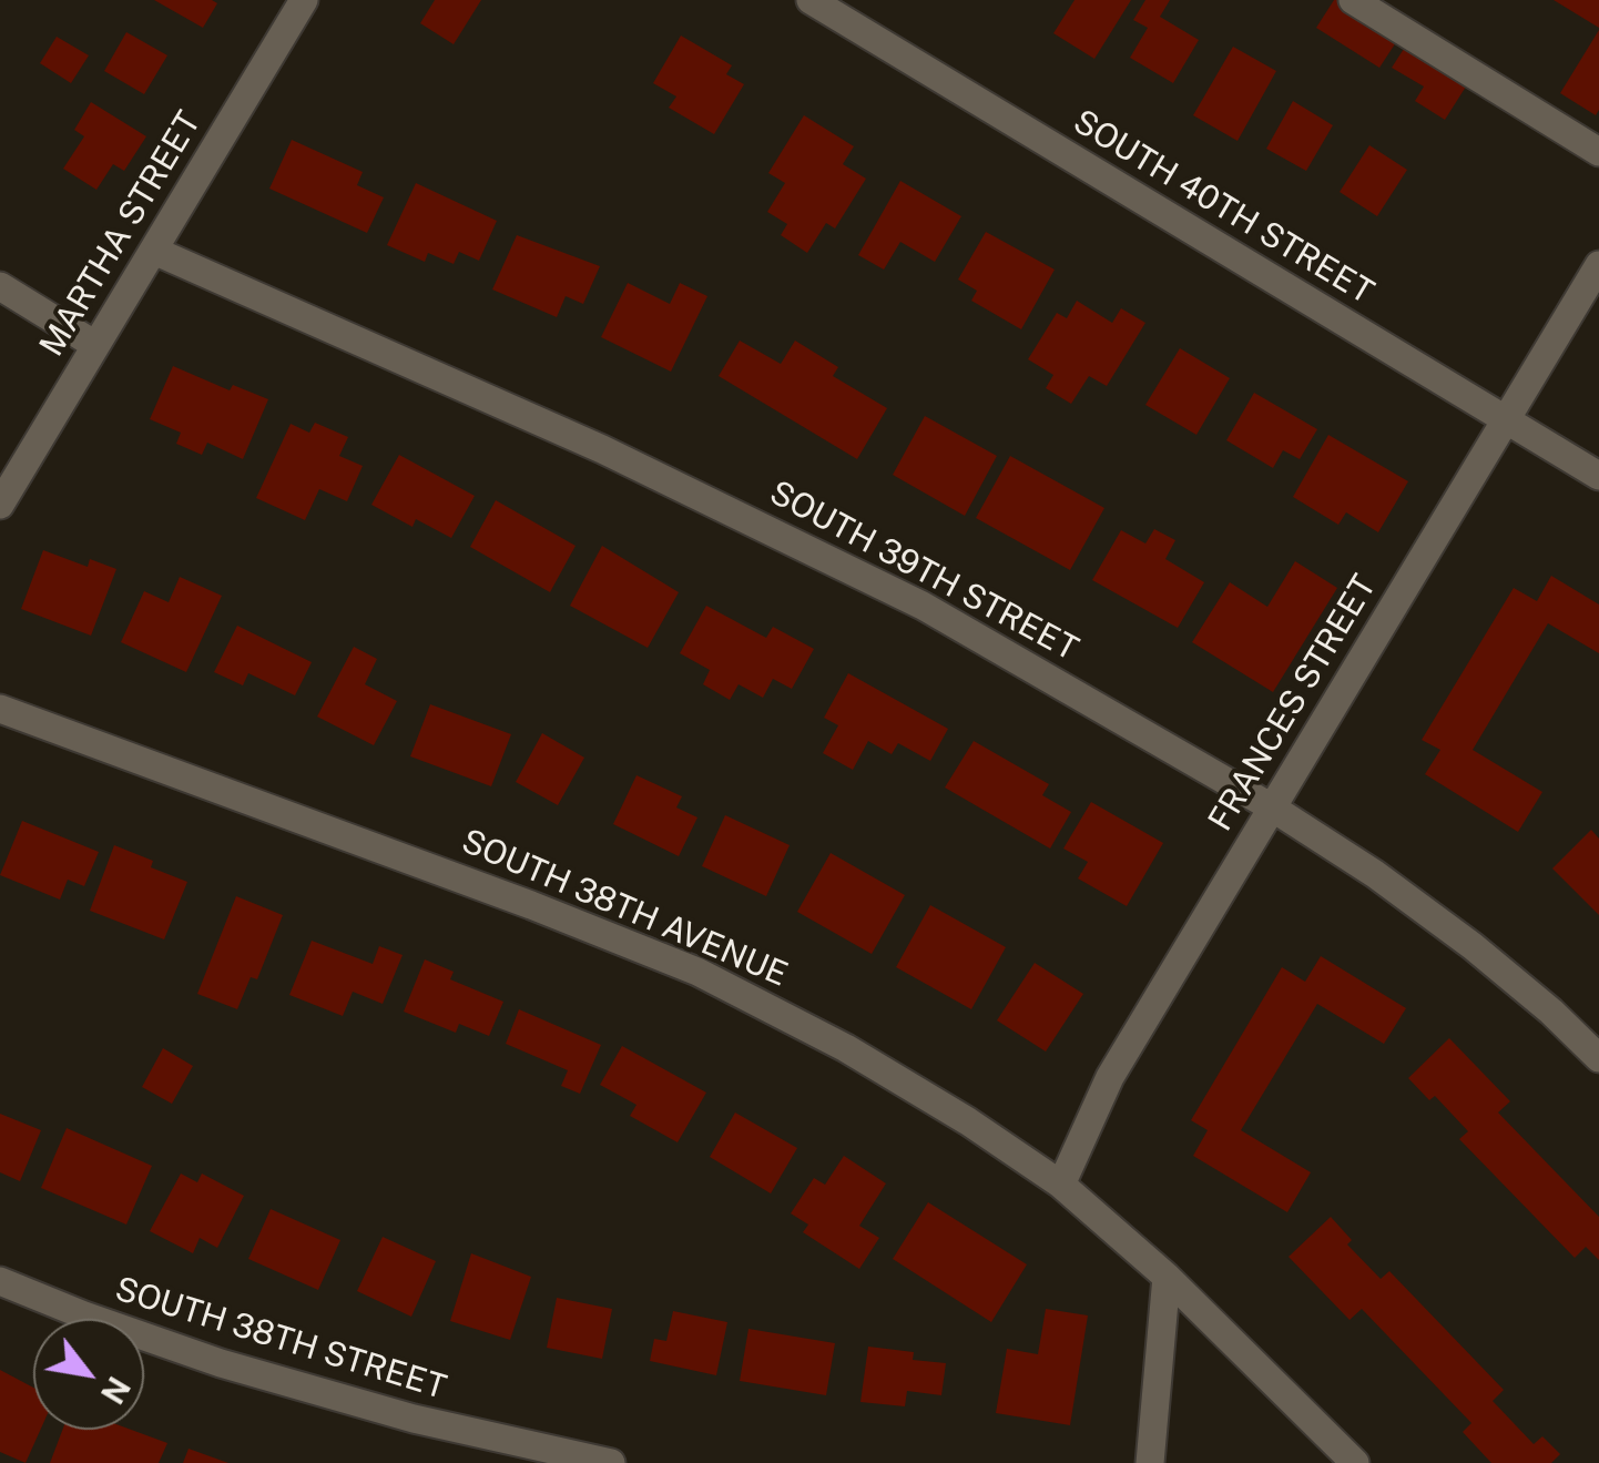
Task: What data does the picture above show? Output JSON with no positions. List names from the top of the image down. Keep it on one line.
{"streets":{"street":["SOUTH 40TH STREET","MARTHA STREET","SOUTH 39TH STREET","FRANCES STREET","SOUTH 38TH AVENUE","SOUTH 38TH STREET"]},"crossings":[["SOUTH 40TH STREET","FRANCES STREET"],["MARTHA STREET","SOUTH 39TH STREET"],["SOUTH 39TH STREET","FRANCES STREET"],["FRANCES STREET","SOUTH 38TH AVENUE"]],"north":"bottom right"}
